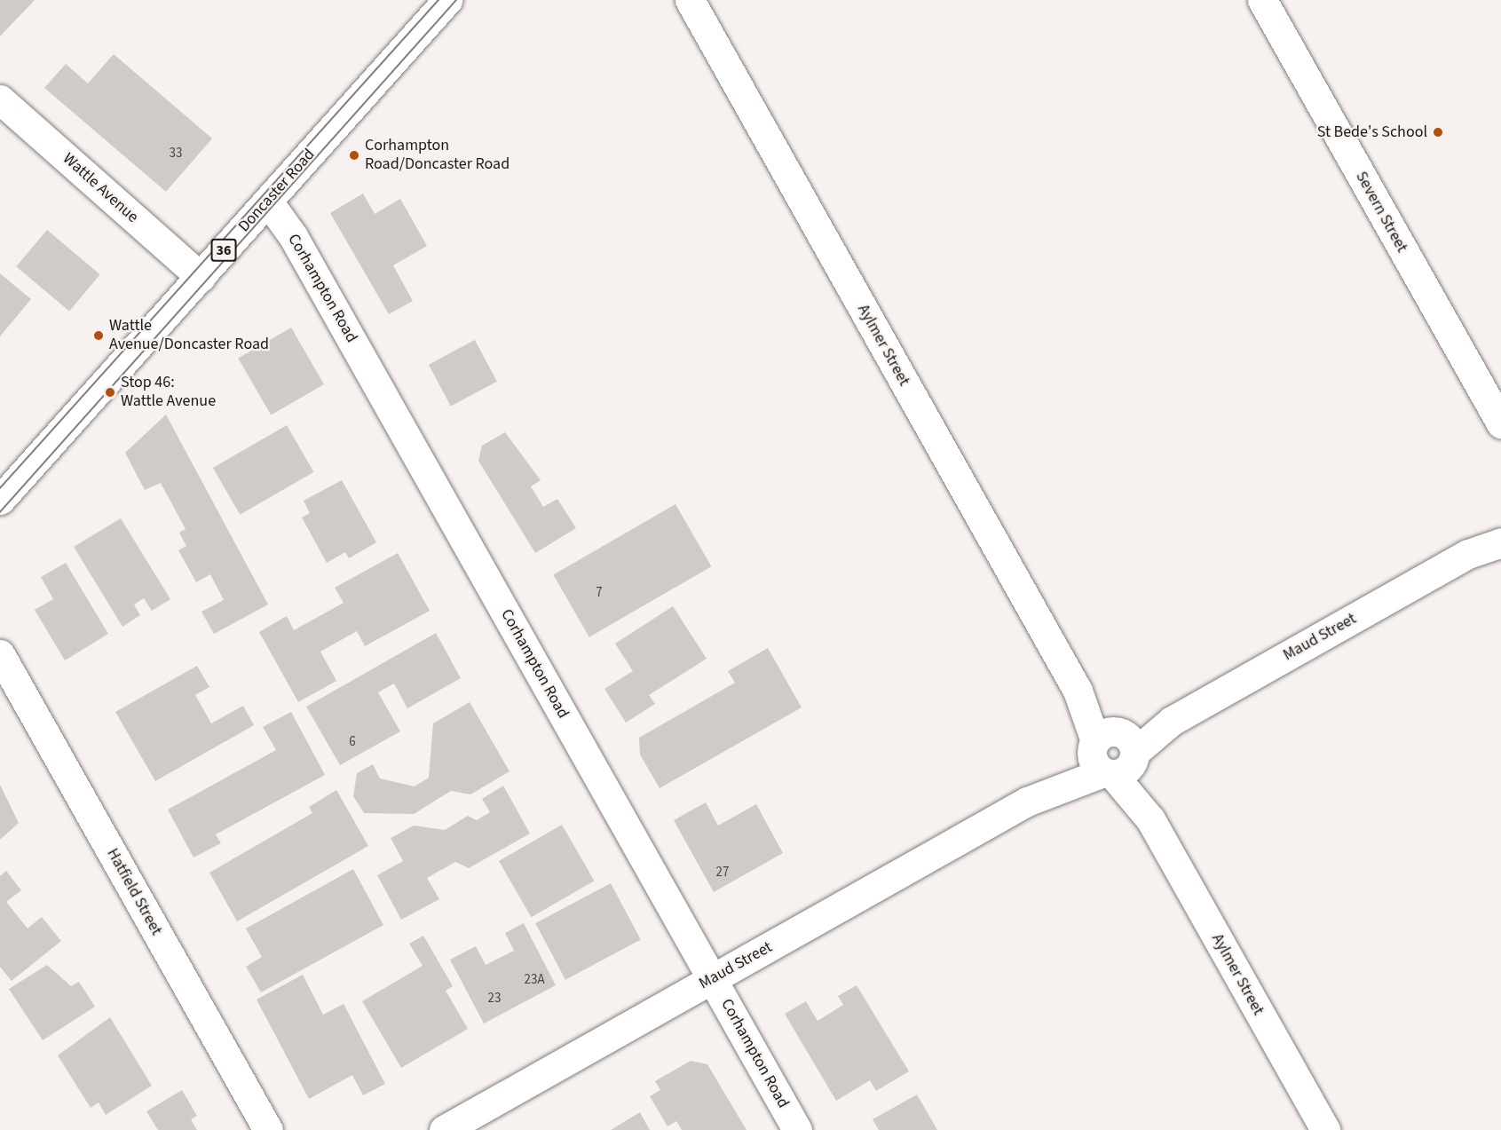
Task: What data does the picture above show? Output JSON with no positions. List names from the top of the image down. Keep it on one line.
{"streets":{"street":["Wattle Avenue","Doncaster Road","Severn Street","36","Corhampton Road","Aylmer Street","Maud Street","Hatfield Street"]},"crossings":[["Wattle Avenue","Doncaster Road"],["Doncaster Road","Corhampton Road"],["Corhampton Road","Maud Street"],["Aylmer Street","Maud Street"]],"places":["St Bede's School","Corhampton Road/Doncaster Road","Wattle Avenue/Doncaster Road","Stop 46: Wattle Avenue"],"house_numbers":["33","7","6","27","23A","23"]}
